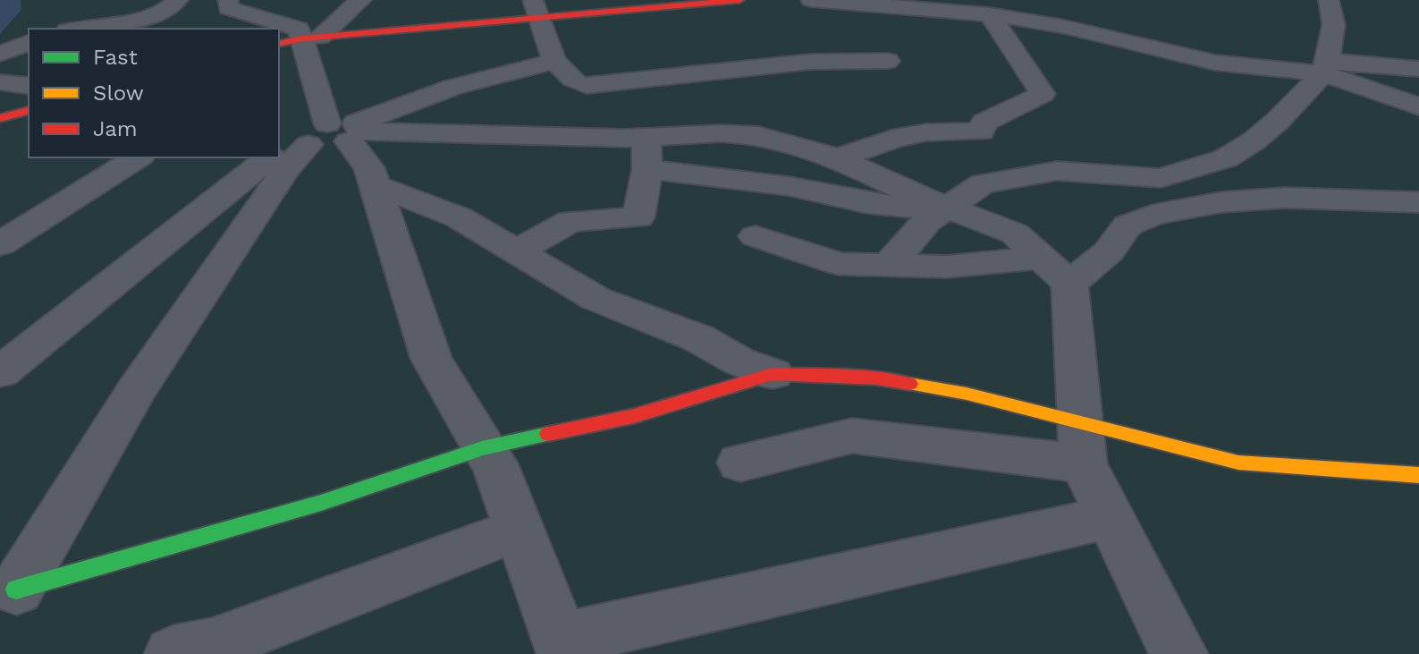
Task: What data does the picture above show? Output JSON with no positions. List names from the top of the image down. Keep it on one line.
{"legend":["Fast","Slow","Jam"]}
